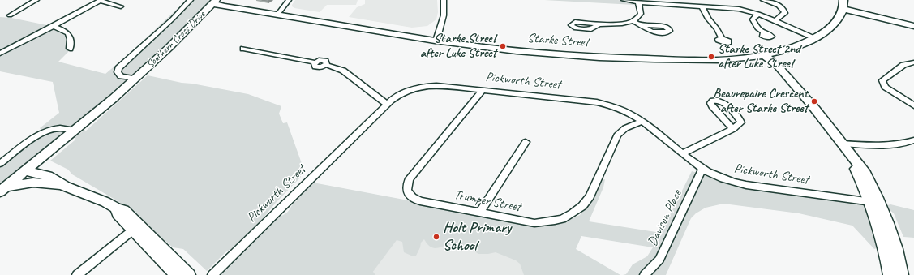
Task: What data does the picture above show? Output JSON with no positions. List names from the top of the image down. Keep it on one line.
{"streets":{"street":["Southern Cross Drive","Starke Street","Pickworth Street","Trumper Street","Davison Place"]},"crossings":[["Southern Cross Drive","Starke Street"],["Pickworth Street","Trumper Street"],["Pickworth Street","Davison Place"]],"places":["Starke Street after Luke Street","Starke Street 2nd after Luke Street","Beaurepaire Crescent after Starke Street","Holt Primary School"]}
